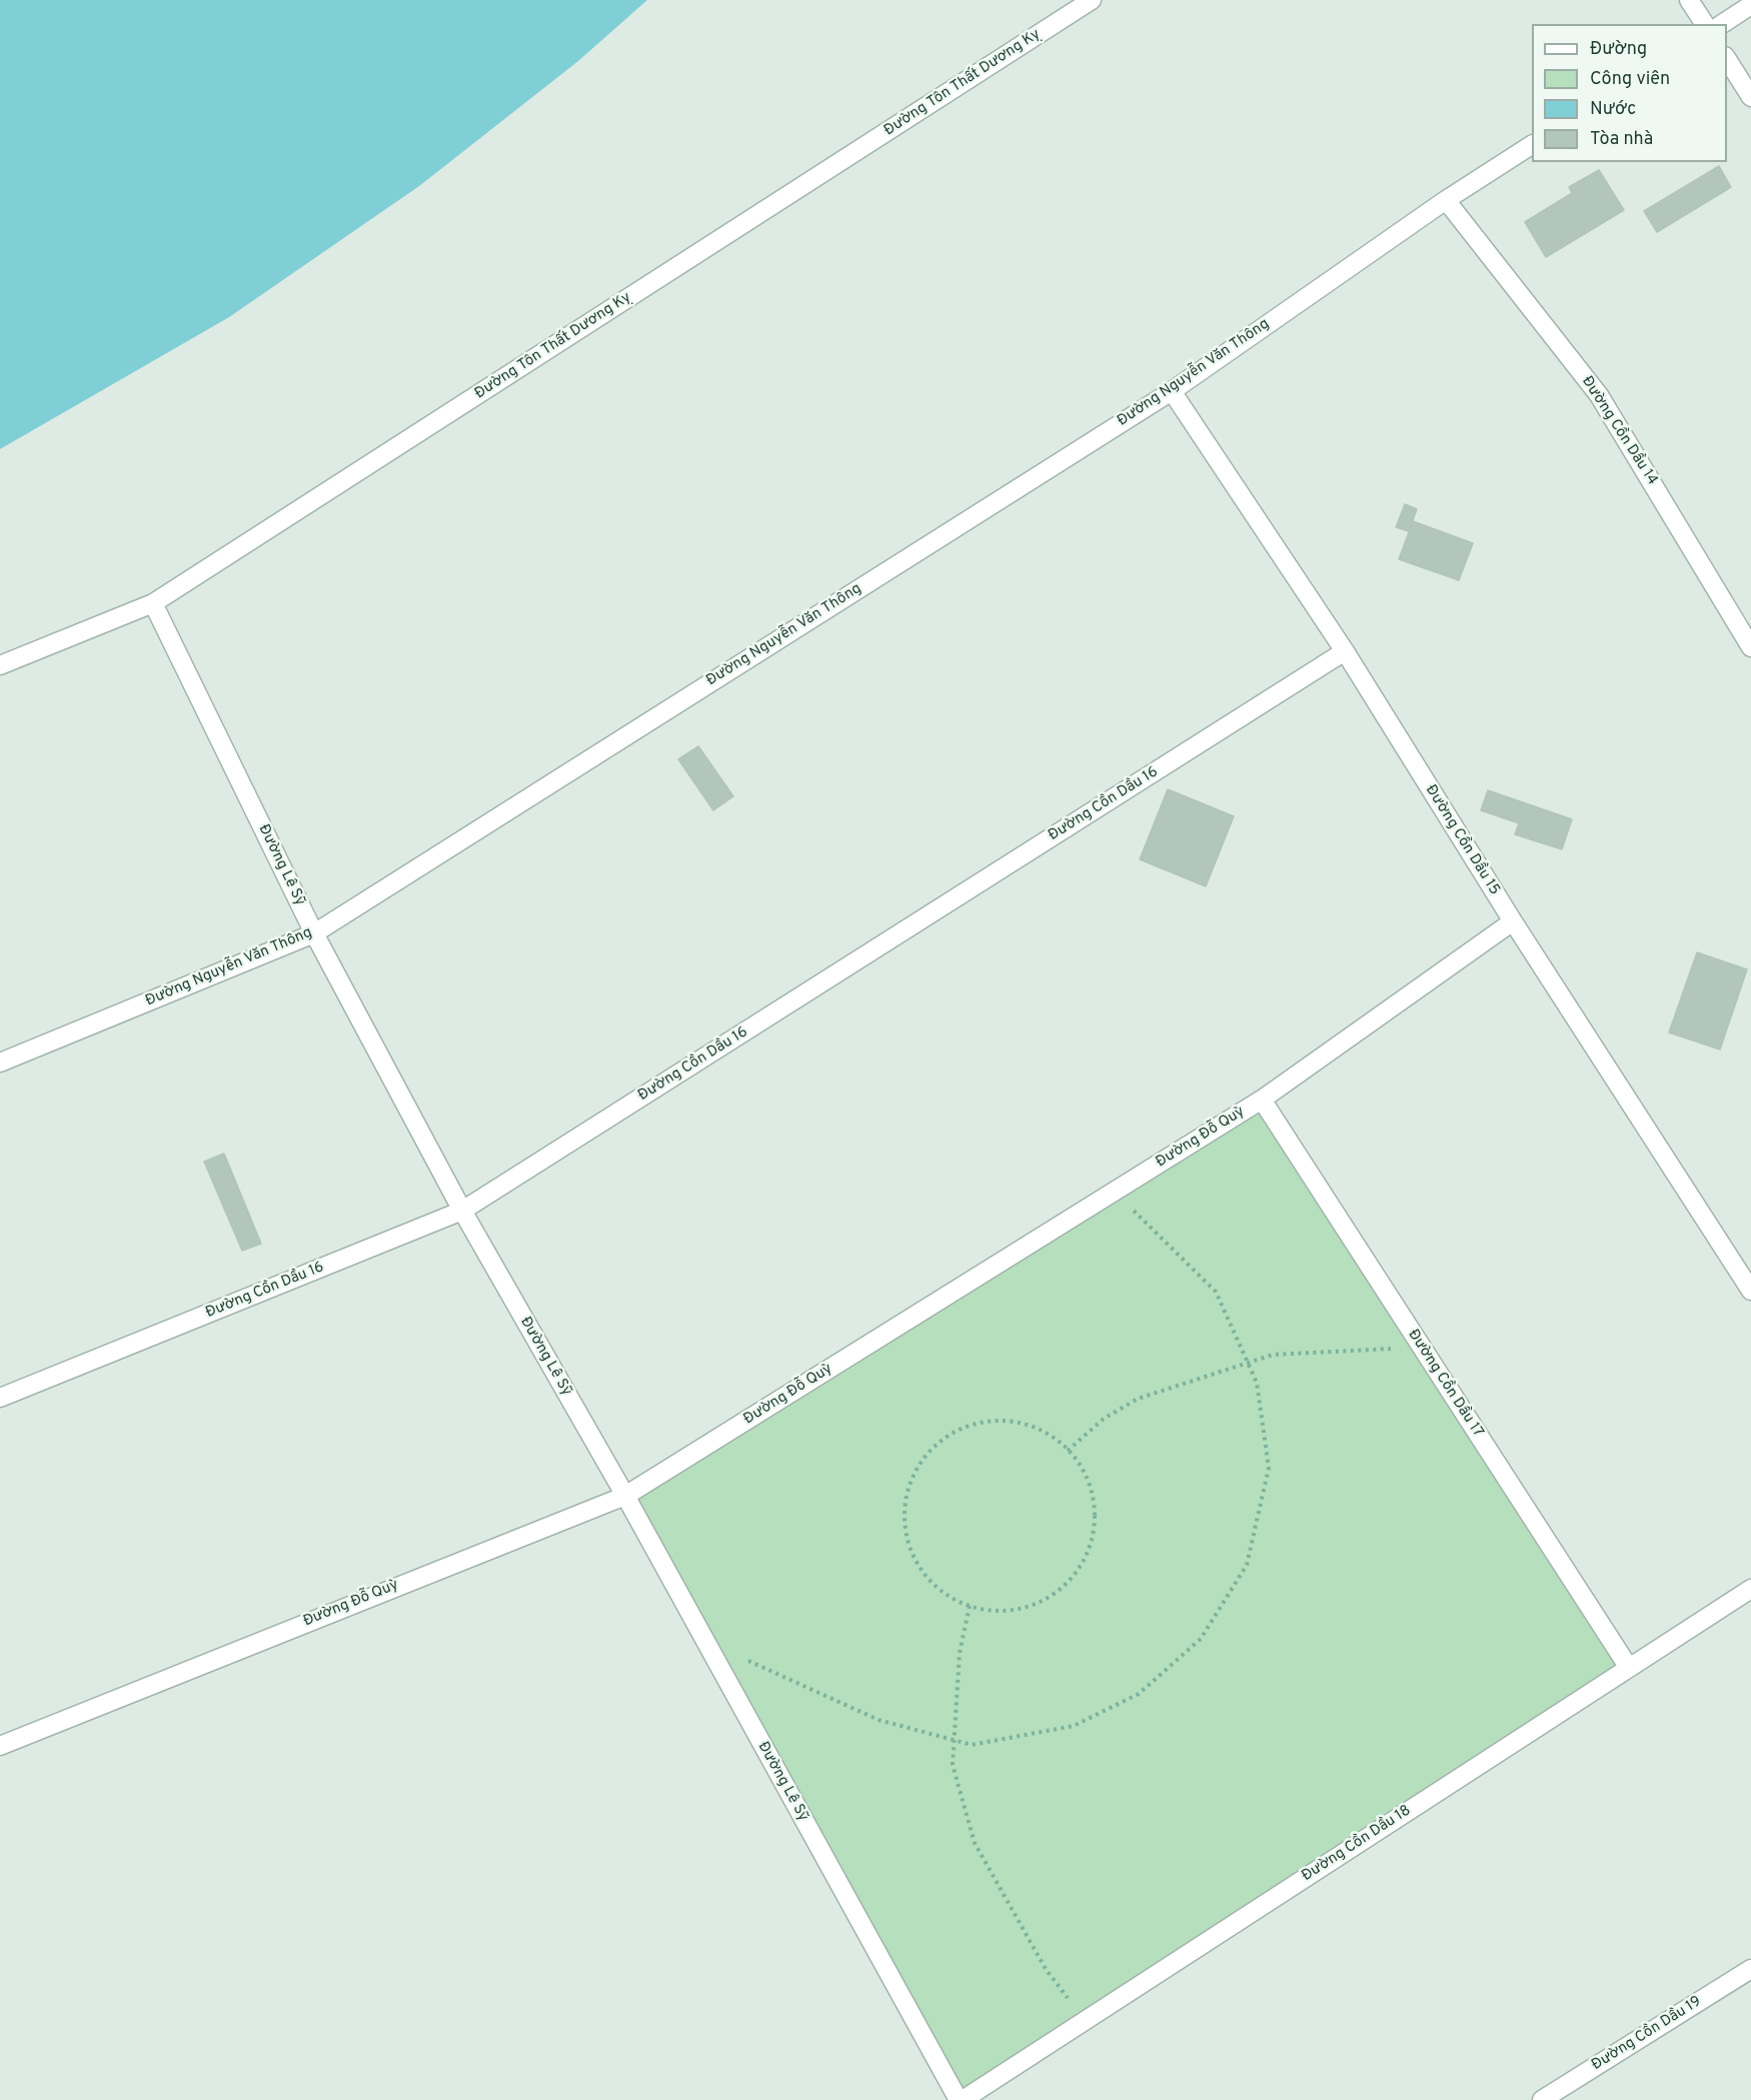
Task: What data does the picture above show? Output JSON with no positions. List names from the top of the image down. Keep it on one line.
{"streets":{"street":["Đường Tôn Thất Dương Kỵ","Đường Nguyễn Văn Thông","Đường Cồn Dầu 14","Đường Cồn Dầu 16","Đường Cồn Dầu 15","Đường Lê Sỹ","Đường Đỗ Quỳ","Đường Cồn Dầu 17","Đường Cồn Dầu 18","Đường Cồn Dầu 19"]},"crossings":[["Đường Tôn Thất Dương Kỵ","Đường Lê Sỹ"],["Đường Nguyễn Văn Thông","Đường Cồn Dầu 14"],["Đường Nguyễn Văn Thông","Đường Cồn Dầu 15"],["Đường Nguyễn Văn Thông","Đường Lê Sỹ"],["Đường Cồn Dầu 16","Đường Cồn Dầu 15"],["Đường Cồn Dầu 16","Đường Lê Sỹ"],["Đường Cồn Dầu 15","Đường Đỗ Quỳ"],["Đường Lê Sỹ","Đường Đỗ Quỳ"],["Đường Lê Sỹ","Đường Cồn Dầu 18"],["Đường Đỗ Quỳ","Đường Cồn Dầu 17"],["Đường Cồn Dầu 17","Đường Cồn Dầu 18"]],"legend":["Đường","Công viên","Nước","Tòa nhà"]}
